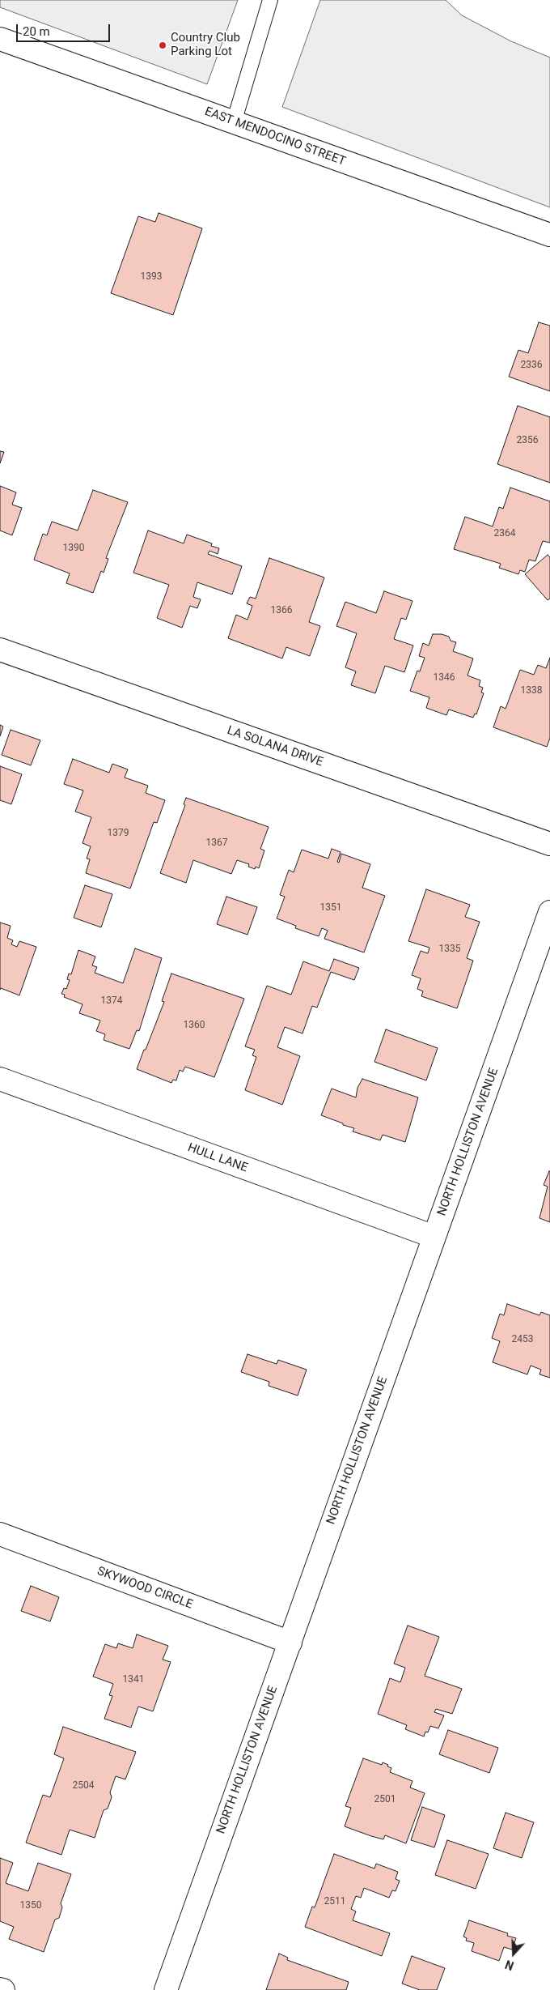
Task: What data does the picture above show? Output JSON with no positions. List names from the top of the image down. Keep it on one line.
{"streets":{"street":["EAST MENDOCINO STREET","LA SOLANA DRIVE","NORTH HOLLISTON AVENUE","HULL LANE","SKYWOOD CIRCLE"]},"crossings":[["NORTH HOLLISTON AVENUE","HULL LANE"],["NORTH HOLLISTON AVENUE","SKYWOOD CIRCLE"]],"places":["Country Club Parking Lot"],"house_numbers":["1393","2336","2356","2364","1390","1366","1346","1338","1379","1367","1351","1335","1374","1360","2453","1341","2504","2501","2511","1350"],"scale_bar":"20 m","north":"bottom"}
